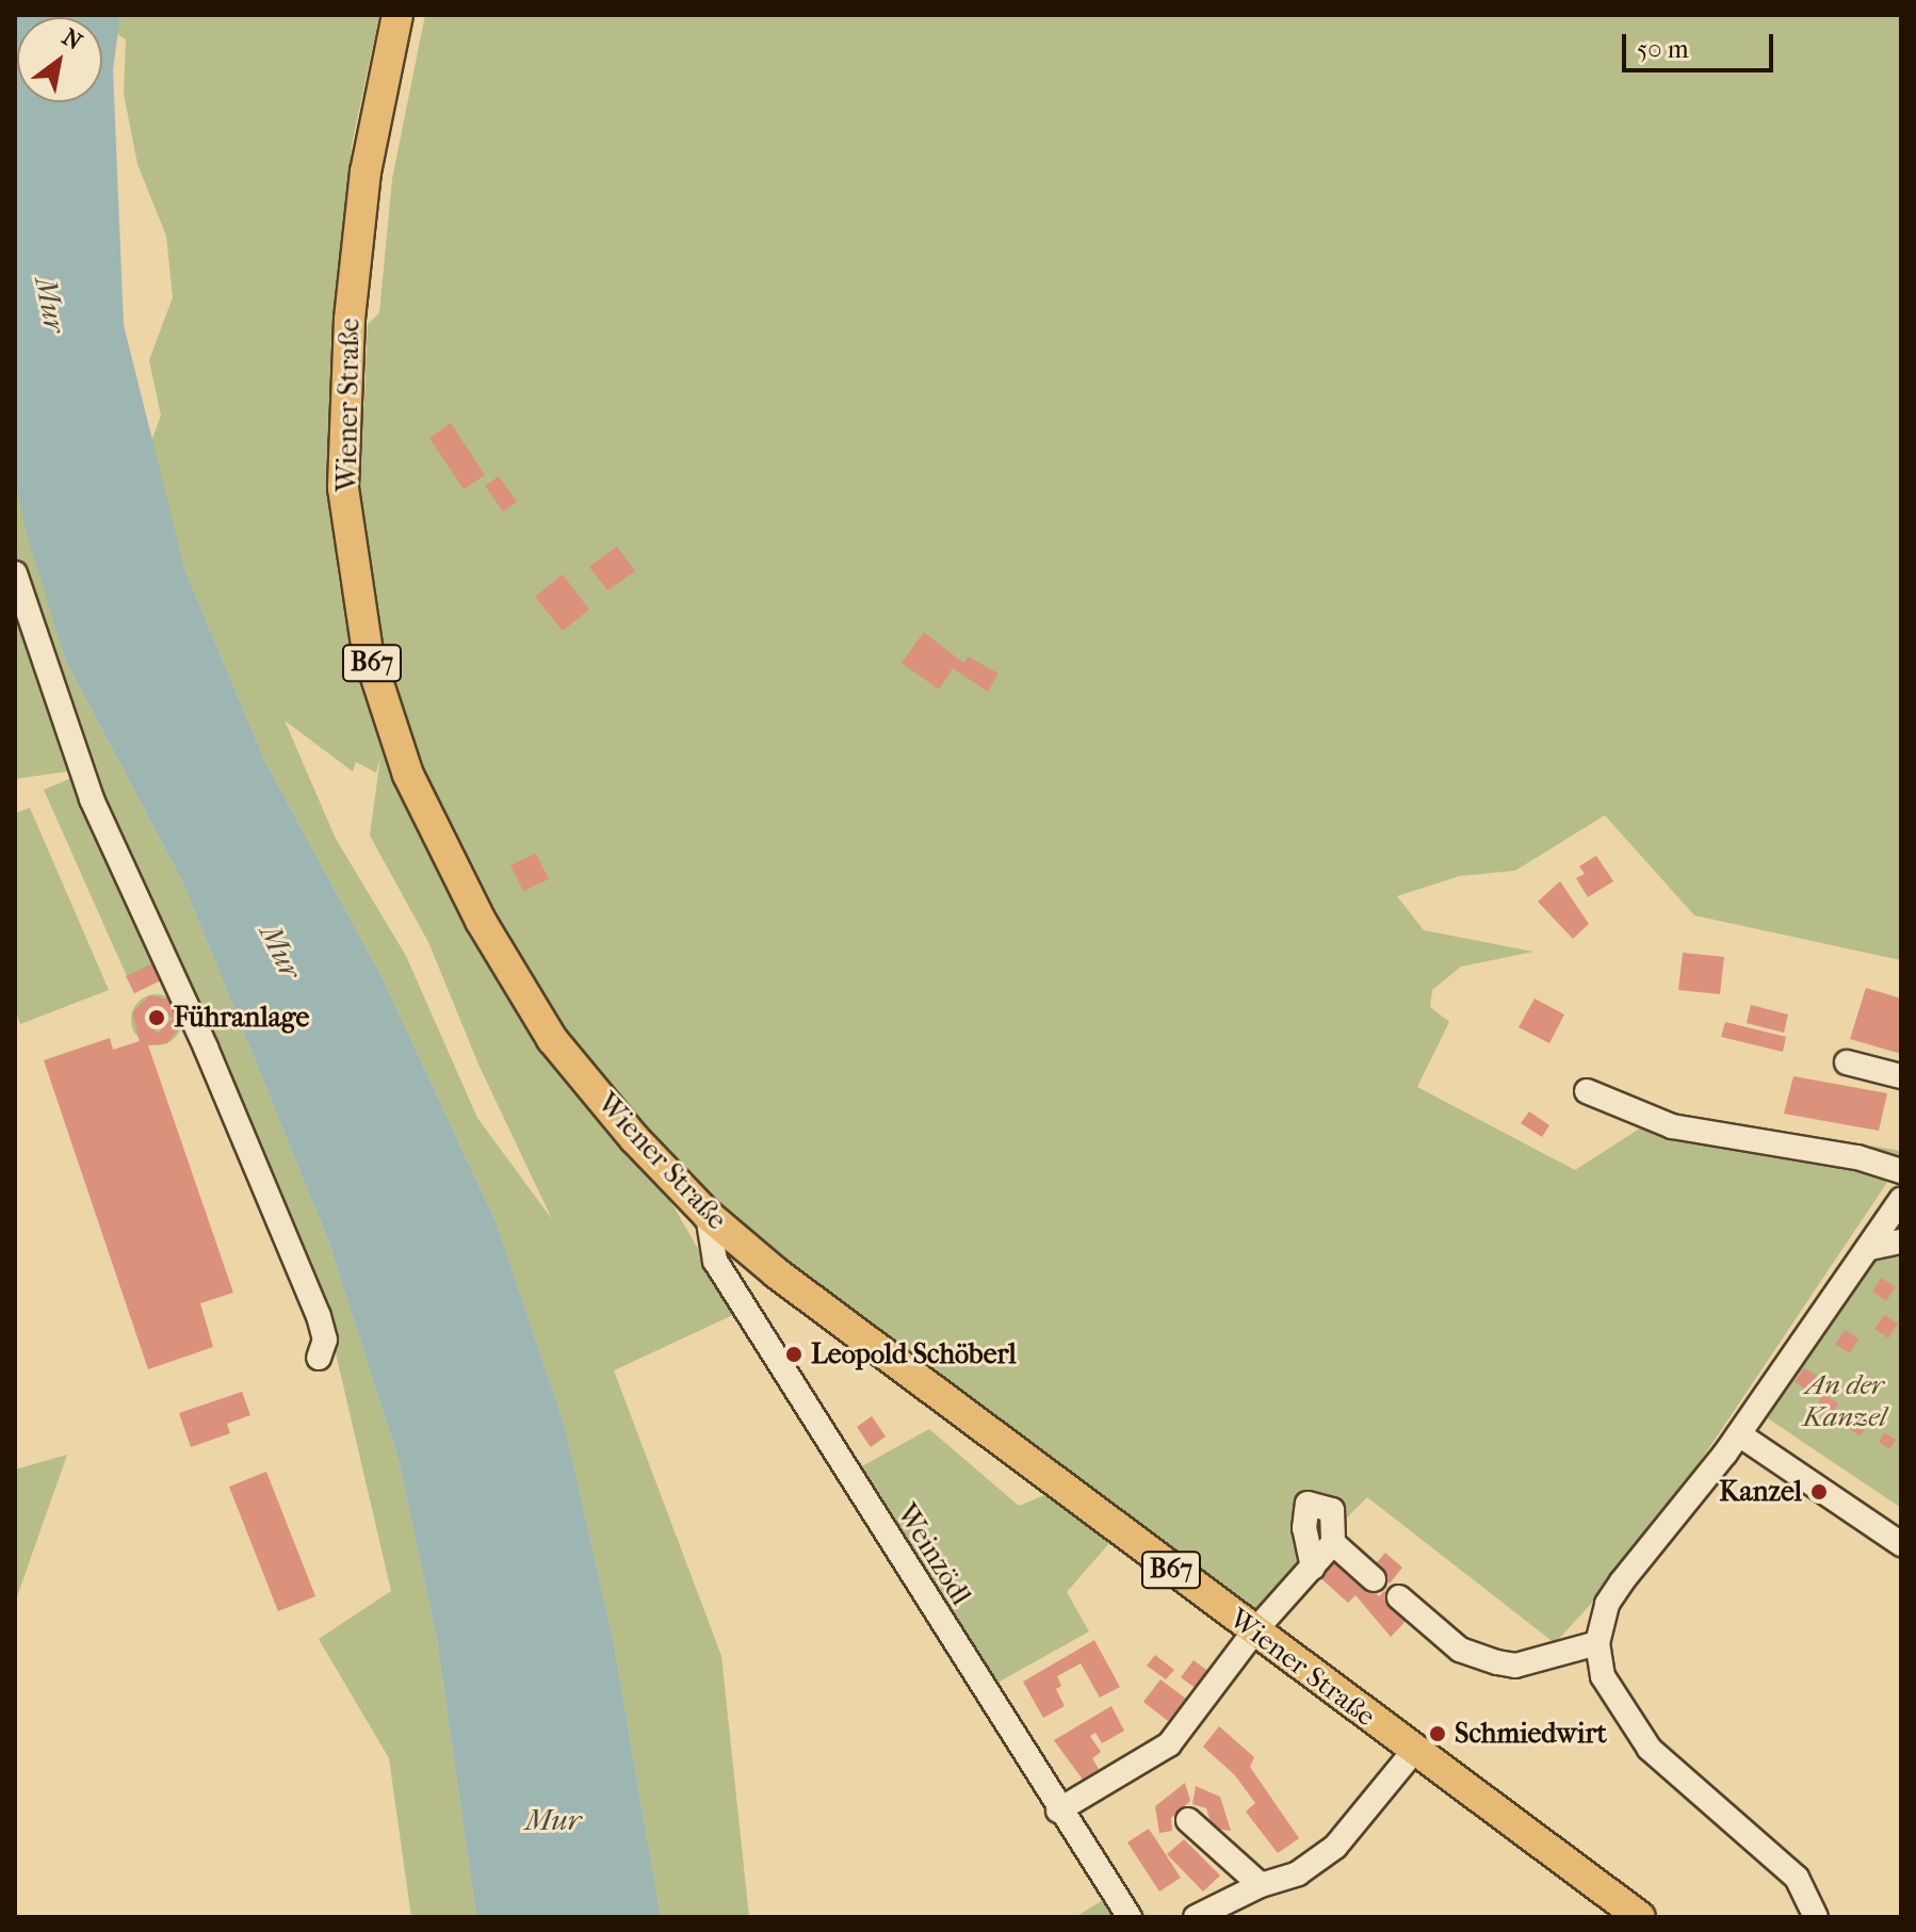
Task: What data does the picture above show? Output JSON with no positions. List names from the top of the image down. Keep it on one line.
{"streets":{"main road":["Wiener Straße","B67"],"street":["Weinzödl"]},"crossings":[["Wiener Straße","Weinzödl"]],"water":["Mur"],"parks":["An der Kanzel"],"places":["Führanlage","Leopold Schöberl","Kanzel","Schmiedwirt"],"scale_bar":"50 m","north":"top right"}
